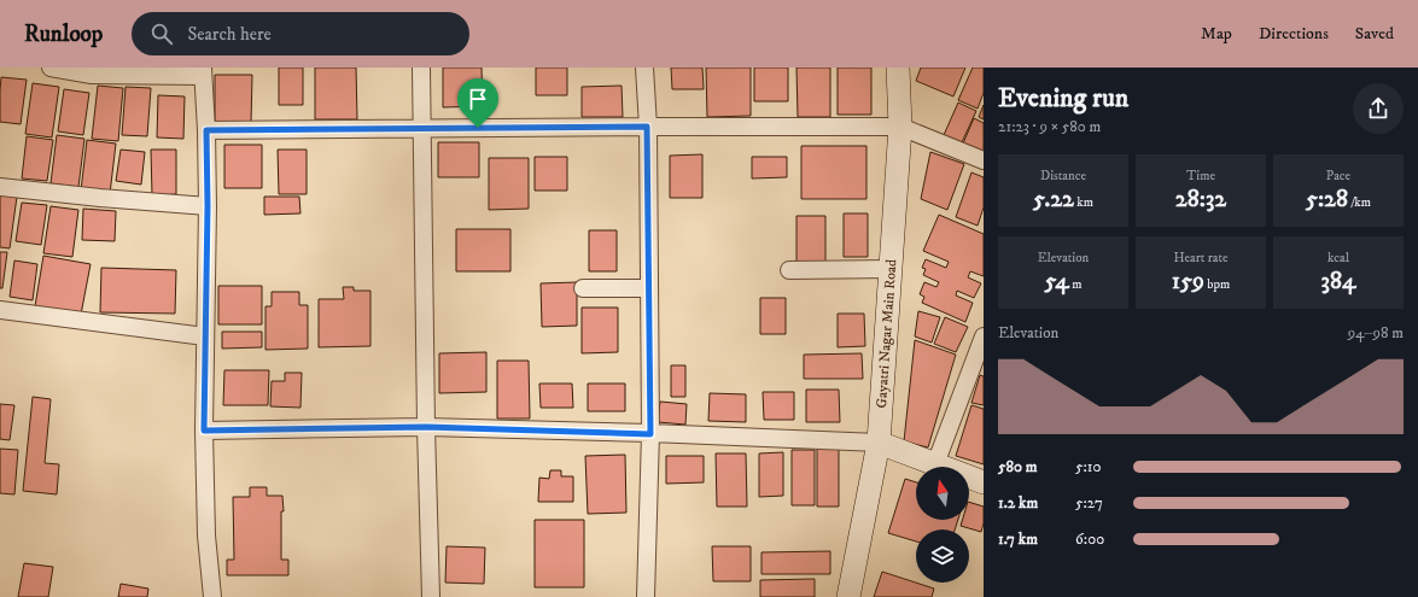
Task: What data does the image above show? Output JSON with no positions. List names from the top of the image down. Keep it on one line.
{"streets":{"street":["Gayatri Nagar Main Road"]},"north":"top","page":{"header":"Runloop","search":"Search here","nav":["Map","Directions","Saved"],"heading":["Evening run","21:23 · 9 × 580 m"],"stats":[["Distance","5.22 km"],["Time","28:32"],["Pace","5:28 /km"],["Elevation","54 m"],["Heart rate","159 bpm"],["kcal","384"]],"chart":["Elevation","94–98 m"],"list":[{"name":"580 m","note":"5:10"},{"name":"1.2 km","note":"5:27"},{"name":"1.7 km","note":"6:00"}]}}
